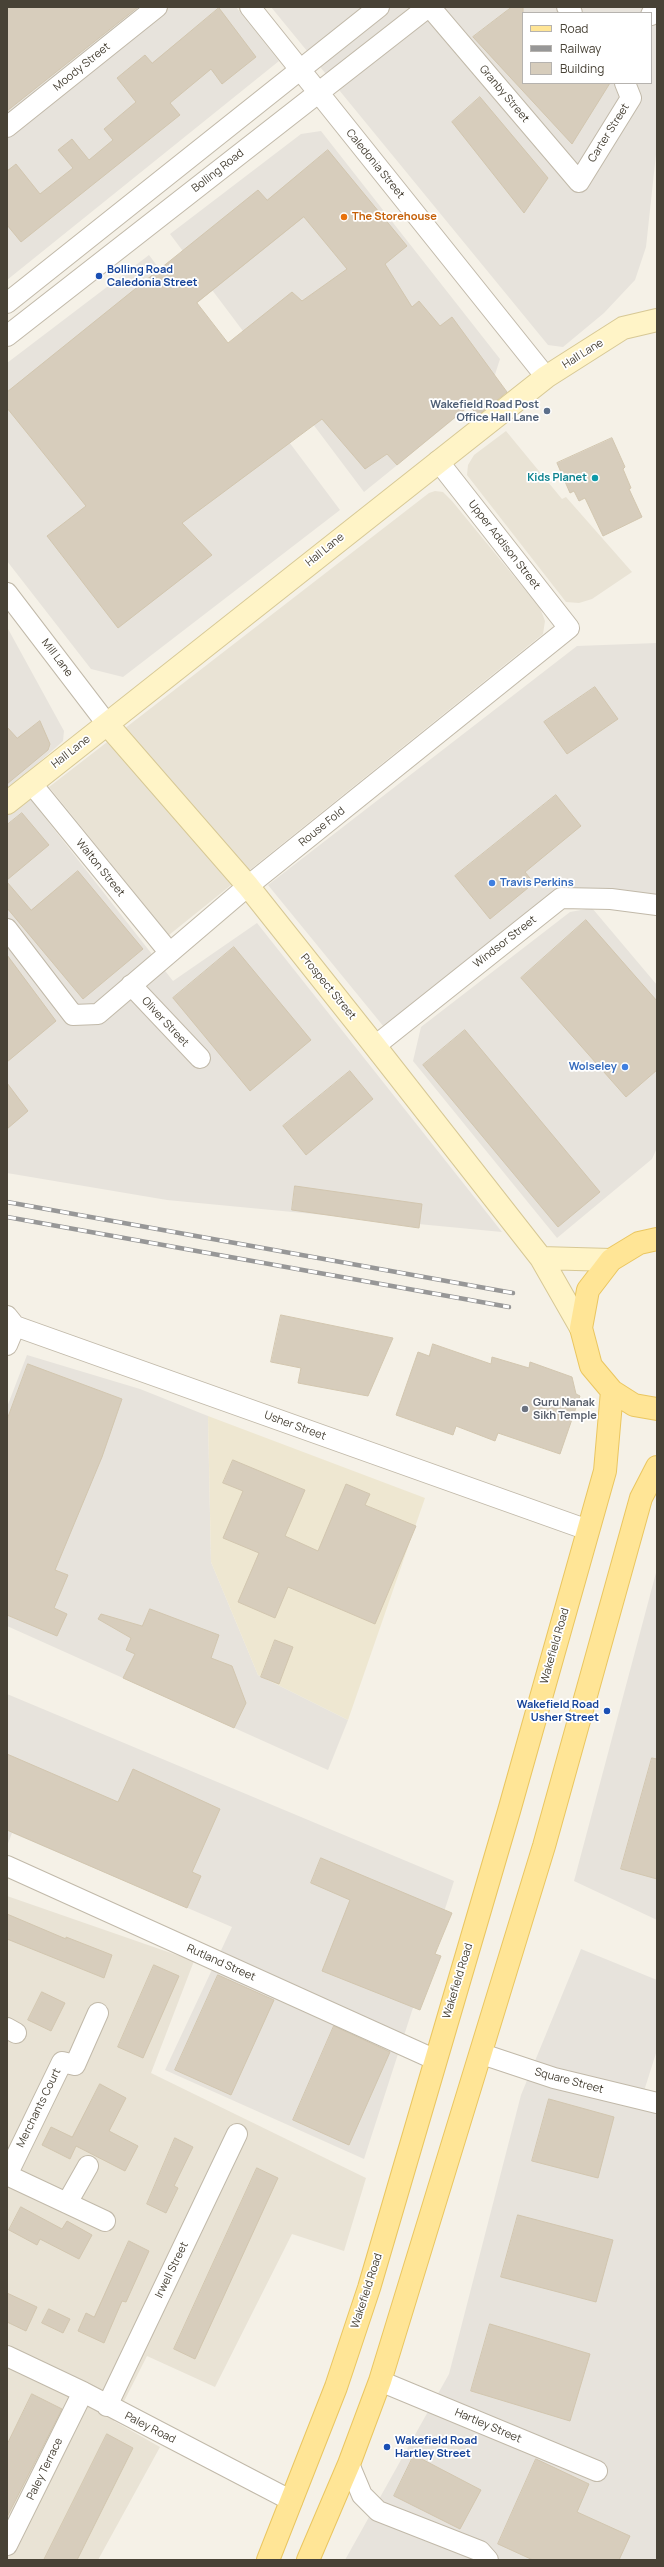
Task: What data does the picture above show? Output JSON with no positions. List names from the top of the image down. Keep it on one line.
{"streets":{"main road":["Wakefield Road"],"street":["Moody Street","Granby Street","Carter Street","Caledonia Street","Bolling Road","Hall Lane","Upper Addison Street","Mill Lane","Rouse Fold","Walton Street","Windsor Street","Prospect Street","Oliver Street","Usher Street","Rutland Street","Square Street","Merchants Court","Irwell Street","Hartley Street","Paley Road","Paley Terrace"]},"crossings":[["Granby Street","Carter Street"],["Granby Street","Bolling Road"],["Caledonia Street","Bolling Road"],["Caledonia Street","Hall Lane"],["Hall Lane","Upper Addison Street"],["Hall Lane","Mill Lane"],["Hall Lane","Walton Street"],["Hall Lane","Prospect Street"],["Upper Addison Street","Rouse Fold"],["Mill Lane","Prospect Street"],["Rouse Fold","Walton Street"],["Rouse Fold","Prospect Street"],["Rouse Fold","Oliver Street"],["Windsor Street","Prospect Street"],["Usher Street","Wakefield Road"],["Wakefield Road","Rutland Street"],["Wakefield Road","Paley Road"],["Irwell Street","Paley Road"],["Paley Road","Paley Terrace"]],"places":["The Storehouse","Bolling Road Caledonia Street","Wakefield Road Post Office Hall Lane","Kids Planet","Travis Perkins","Wolseley","Guru Nanak Sikh Temple","Wakefield Road Usher Street","Wakefield Road Hartley Street"],"legend":["Road","Railway","Building"]}
